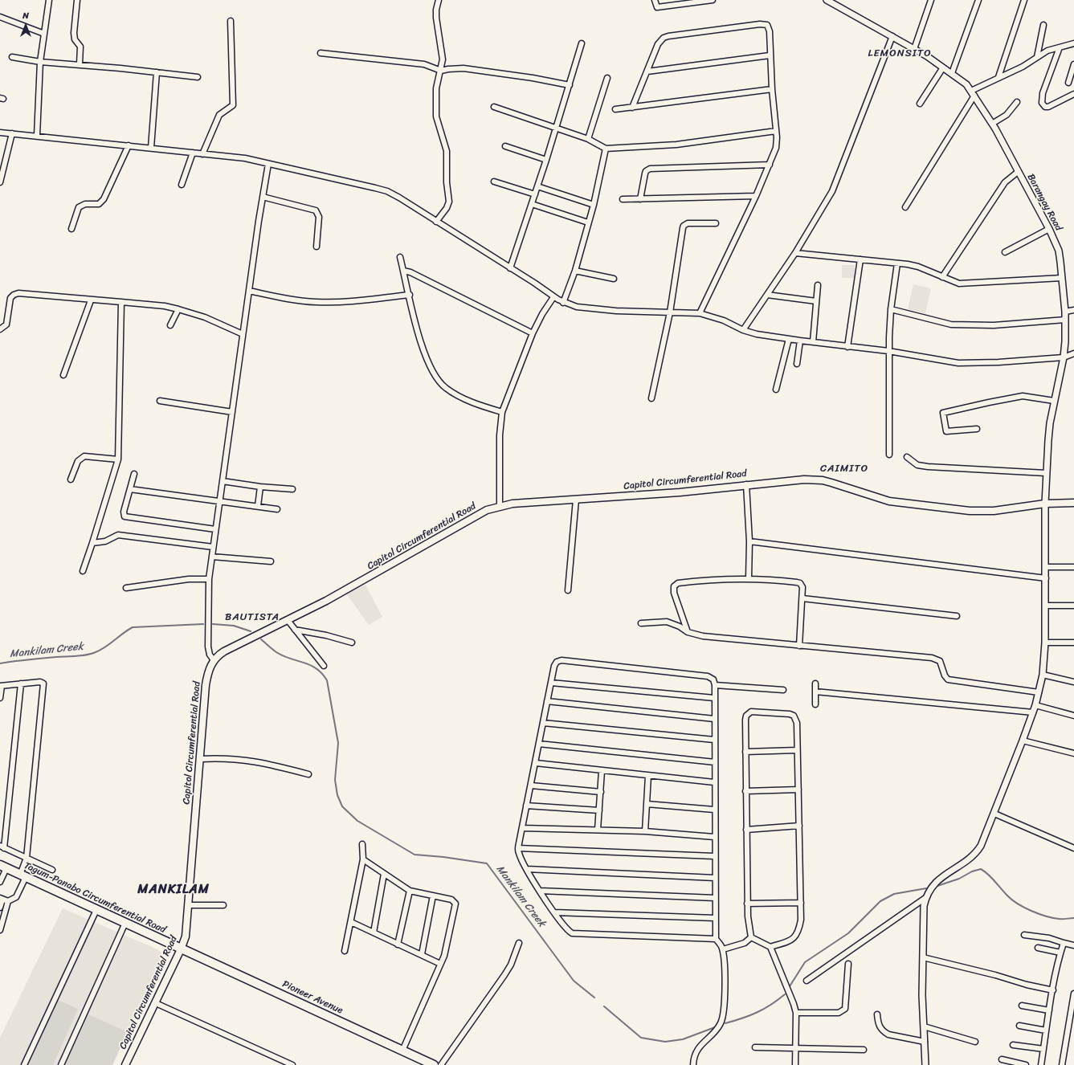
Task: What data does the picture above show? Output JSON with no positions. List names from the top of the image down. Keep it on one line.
{"streets":{"highway":["Tagum-Panabo Circumferential Road","Pioneer Avenue"],"main road":["Capitol Circumferential Road"],"street":["Barangay Road"]},"crossings":[["Barangay Road","Capitol Circumferential Road"],["Capitol Circumferential Road","Tagum-Panabo Circumferential Road"],["Capitol Circumferential Road","Pioneer Avenue"],["Tagum-Panabo Circumferential Road","Pioneer Avenue"]],"districts":["LEMONSITO","CAIMITO","BAUTISTA","MANKILAM"],"water":["Mankilam Creek"],"north":"top"}
